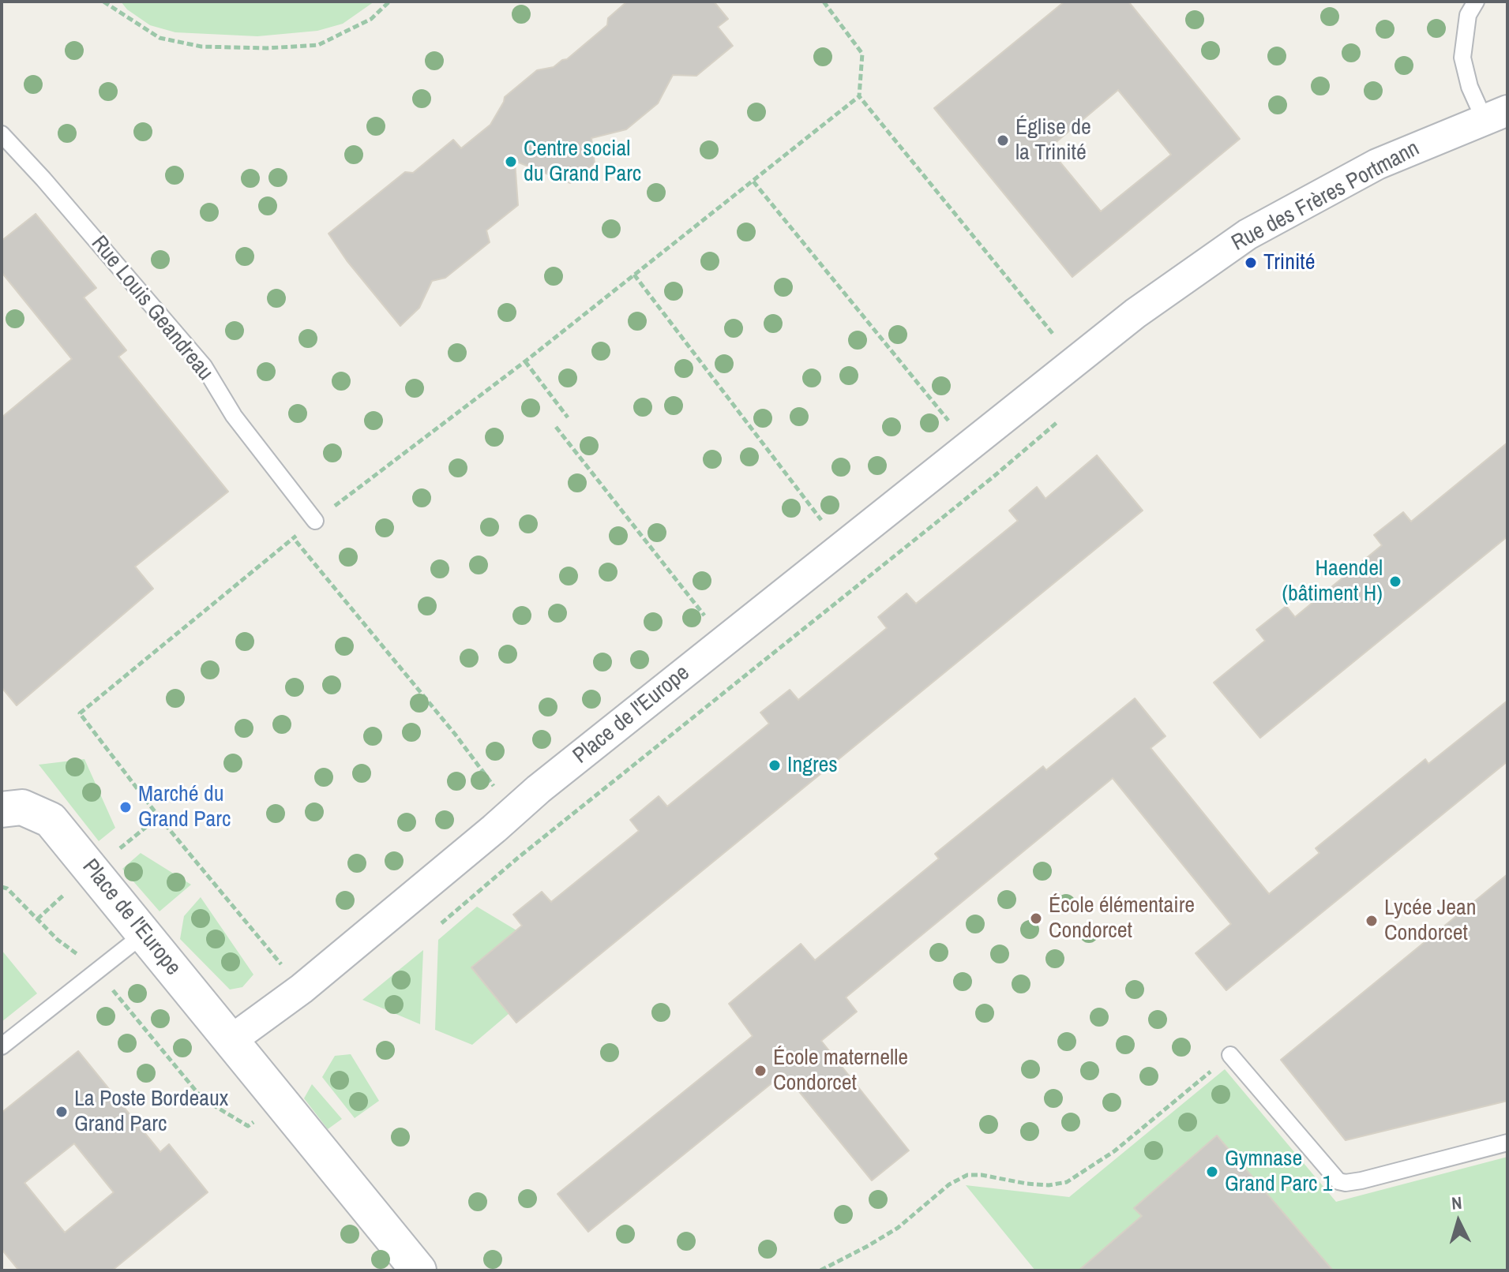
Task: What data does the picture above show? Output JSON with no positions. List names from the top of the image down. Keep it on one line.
{"streets":{"street":["Rue des Frères Portmann","Place de l'Europe"],"lane":["Rue Louis Geandreau"]},"crossings":[["Rue des Frères Portmann","Place de l'Europe"]],"places":["Église de la Trinité","Centre social du Grand Parc","Trinité","Haendel (bâtiment H)","Ingres","Marché du Grand Parc","École élémentaire Condorcet","Lycée Jean Condorcet","École maternelle Condorcet","La Poste Bordeaux Grand Parc","Gymnase Grand Parc 1"],"north":"top"}
